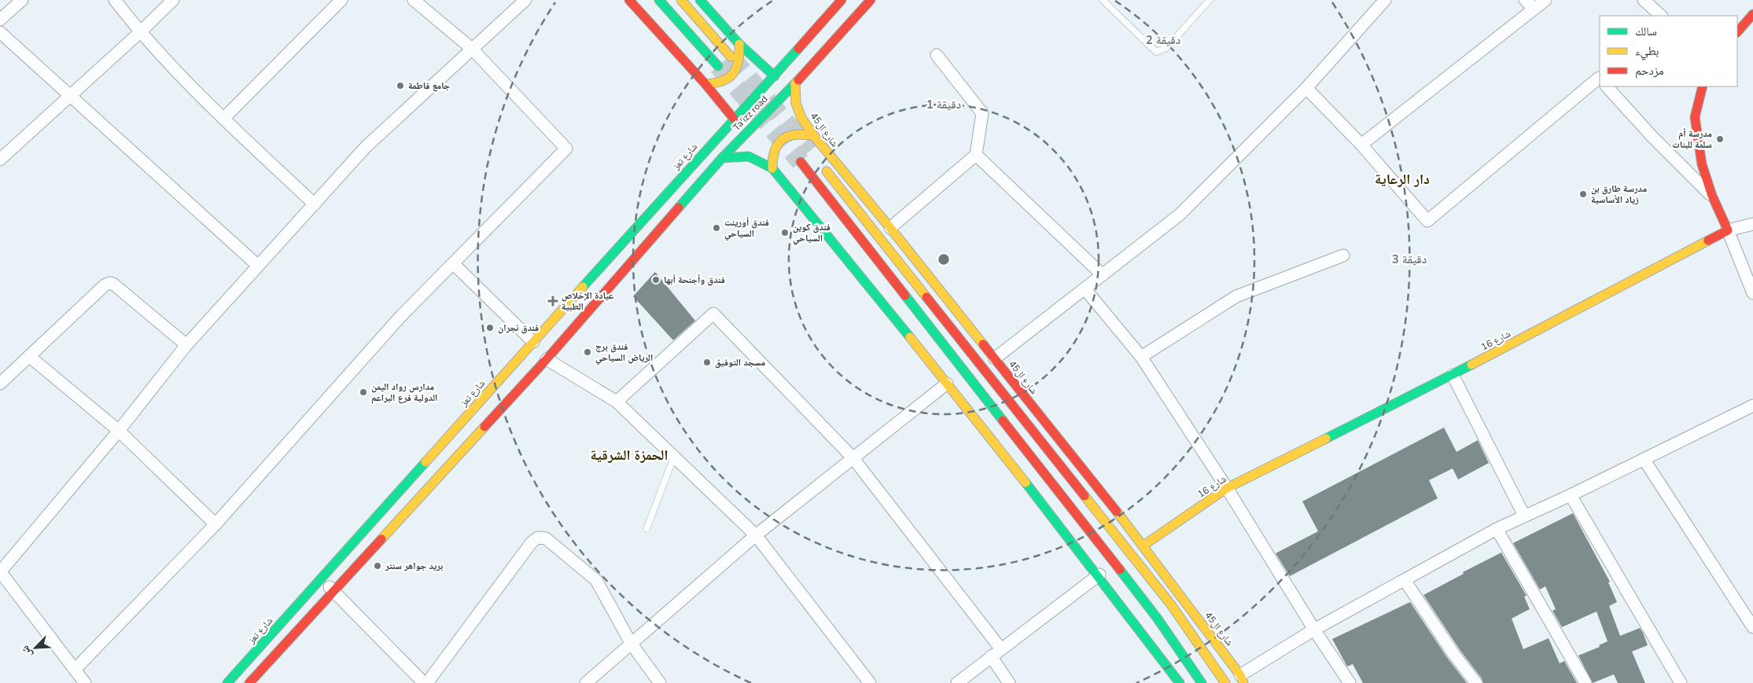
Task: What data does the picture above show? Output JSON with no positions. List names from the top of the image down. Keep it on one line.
{"streets":{"main road":["Ta'izz road","شارع ال45","شارع تعز","شارع 16"]},"crossings":[["Ta'izz road","شارع ال45"],["Ta'izz road","شارع تعز"],["شارع ال45","شارع 16"]],"districts":["دار الرعاية","الحمزة الشرقية"],"places":{"other":["جامع فاطمة","مدرسة أم سلمة للبنات","مدرسة طارق بن زياد الأساسية","فندق أورينت السياحي","فندق كوين السياحي","فندق وأجنحة أبها","فندق نجران","فندق برج الرياض السياحي","مسجد التوفيق","مدارس رواد اليمن الدولية فرع البراعم","بريد جواهر سنتر"],"health":["عيادة الإخلاص الطبية"]},"legend":["سالك","بطيء","مزدحم"],"north":"bottom left","rings":["2 دقيقة","1 دقيقة","3 دقيقة"]}
